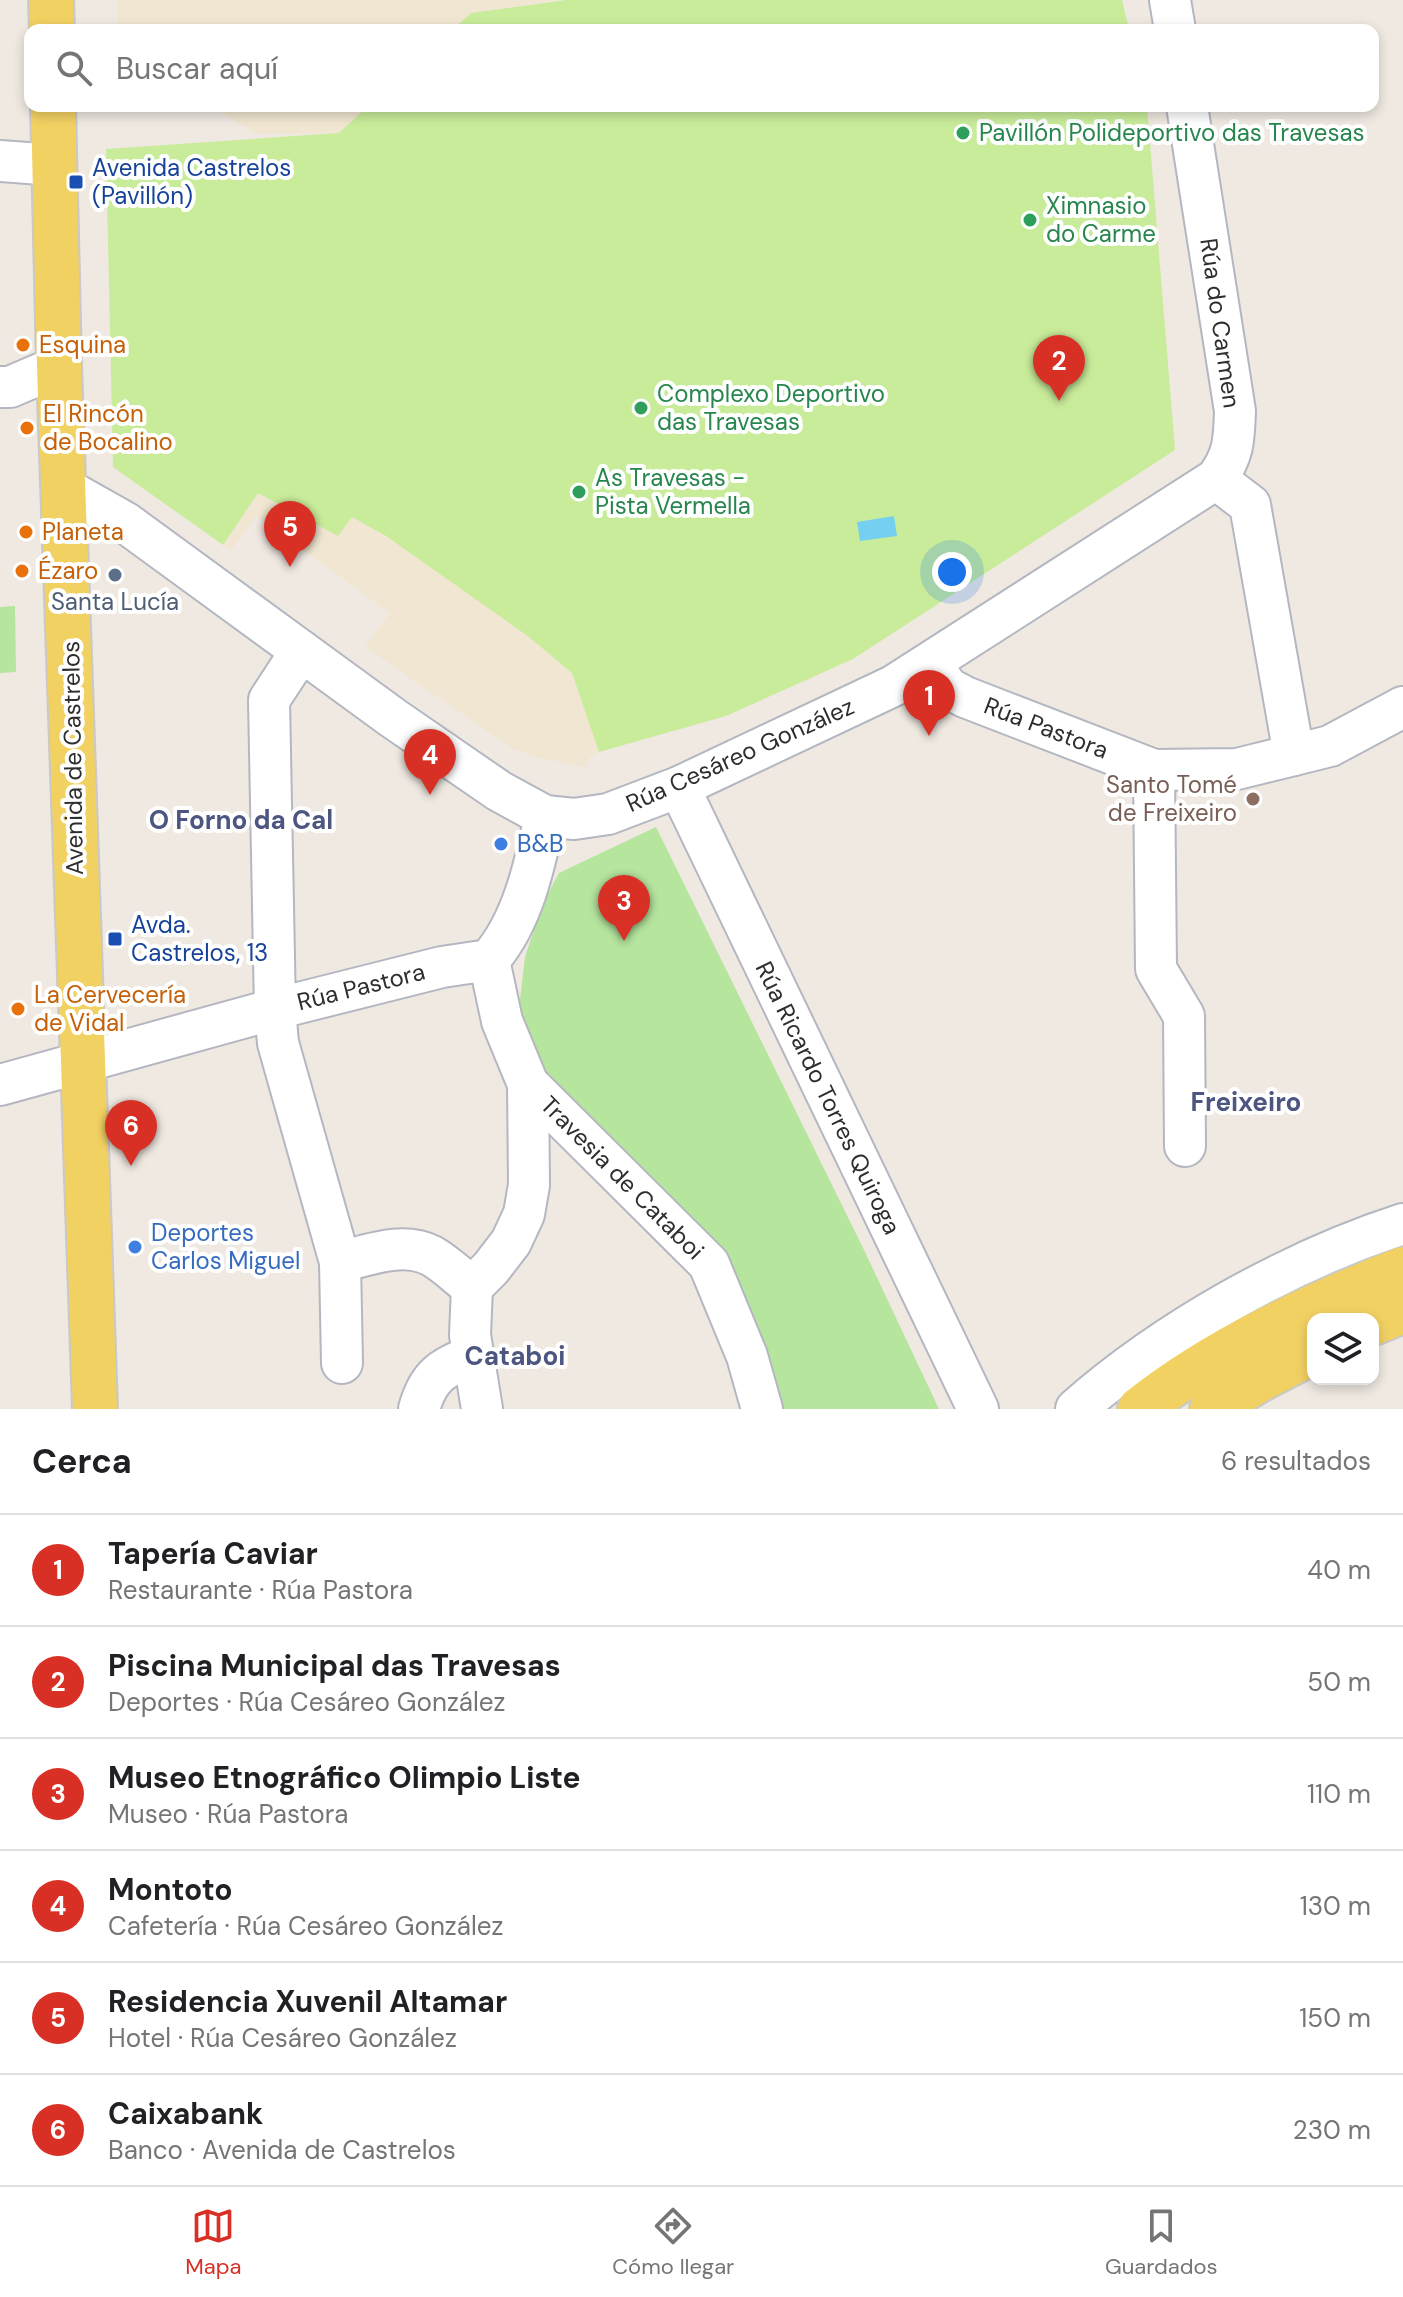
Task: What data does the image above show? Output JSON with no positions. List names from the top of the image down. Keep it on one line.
{"streets":{"main road":["Avenida de Castrelos"],"street":["Rúa do Carmen","Rúa Pastora","Rúa Cesáreo González","Rúa Ricardo Torres Quiroga","Travesia de Cataboi"]},"crossings":[["Rúa do Carmen","Rúa Cesáreo González"],["Rúa Pastora","Rúa Cesáreo González"],["Rúa Pastora","Avenida de Castrelos"],["Rúa Cesáreo González","Avenida de Castrelos"],["Rúa Cesáreo González","Rúa Ricardo Torres Quiroga"]],"districts":["O Forno da Cal","Freixeiro","Cataboi"],"places":{"other":["Pavillón Polideportivo das Travesas","Ximnasio do Carme","Esquina","Complexo Deportivo das Travesas","El Rincón de Bocalino","As Travesas - Pista Vermella","Planeta","Ézaro","Santa Lucía","Santo Tomé de Freixeiro","B&B","La Cervecería de Vidal","Deportes Carlos Miguel"],"transit":["Avenida Castrelos (Pavillón)","Avda. Castrelos, 13"]},"page":{"search":"Buscar aquí","pins":["2","5","1","4","3","6"],"heading":["Cerca","6 resultados"],"list":[{"mark":"1","name":"Tapería Caviar","note":"Restaurante · Rúa Pastora","value":"40 m"},{"mark":"2","name":"Piscina Municipal das Travesas","note":"Deportes · Rúa Cesáreo González","value":"50 m"},{"mark":"3","name":"Museo Etnográfico Olimpio Liste","note":"Museo · Rúa Pastora","value":"110 m"},{"mark":"4","name":"Montoto","note":"Cafetería · Rúa Cesáreo González","value":"130 m"},{"mark":"5","name":"Residencia Xuvenil Altamar","note":"Hotel · Rúa Cesáreo González","value":"150 m"},{"mark":"6","name":"Caixabank","note":"Banco · Avenida de Castrelos","value":"230 m"}],"nav":["Mapa","Cómo llegar","Guardados"]}}
